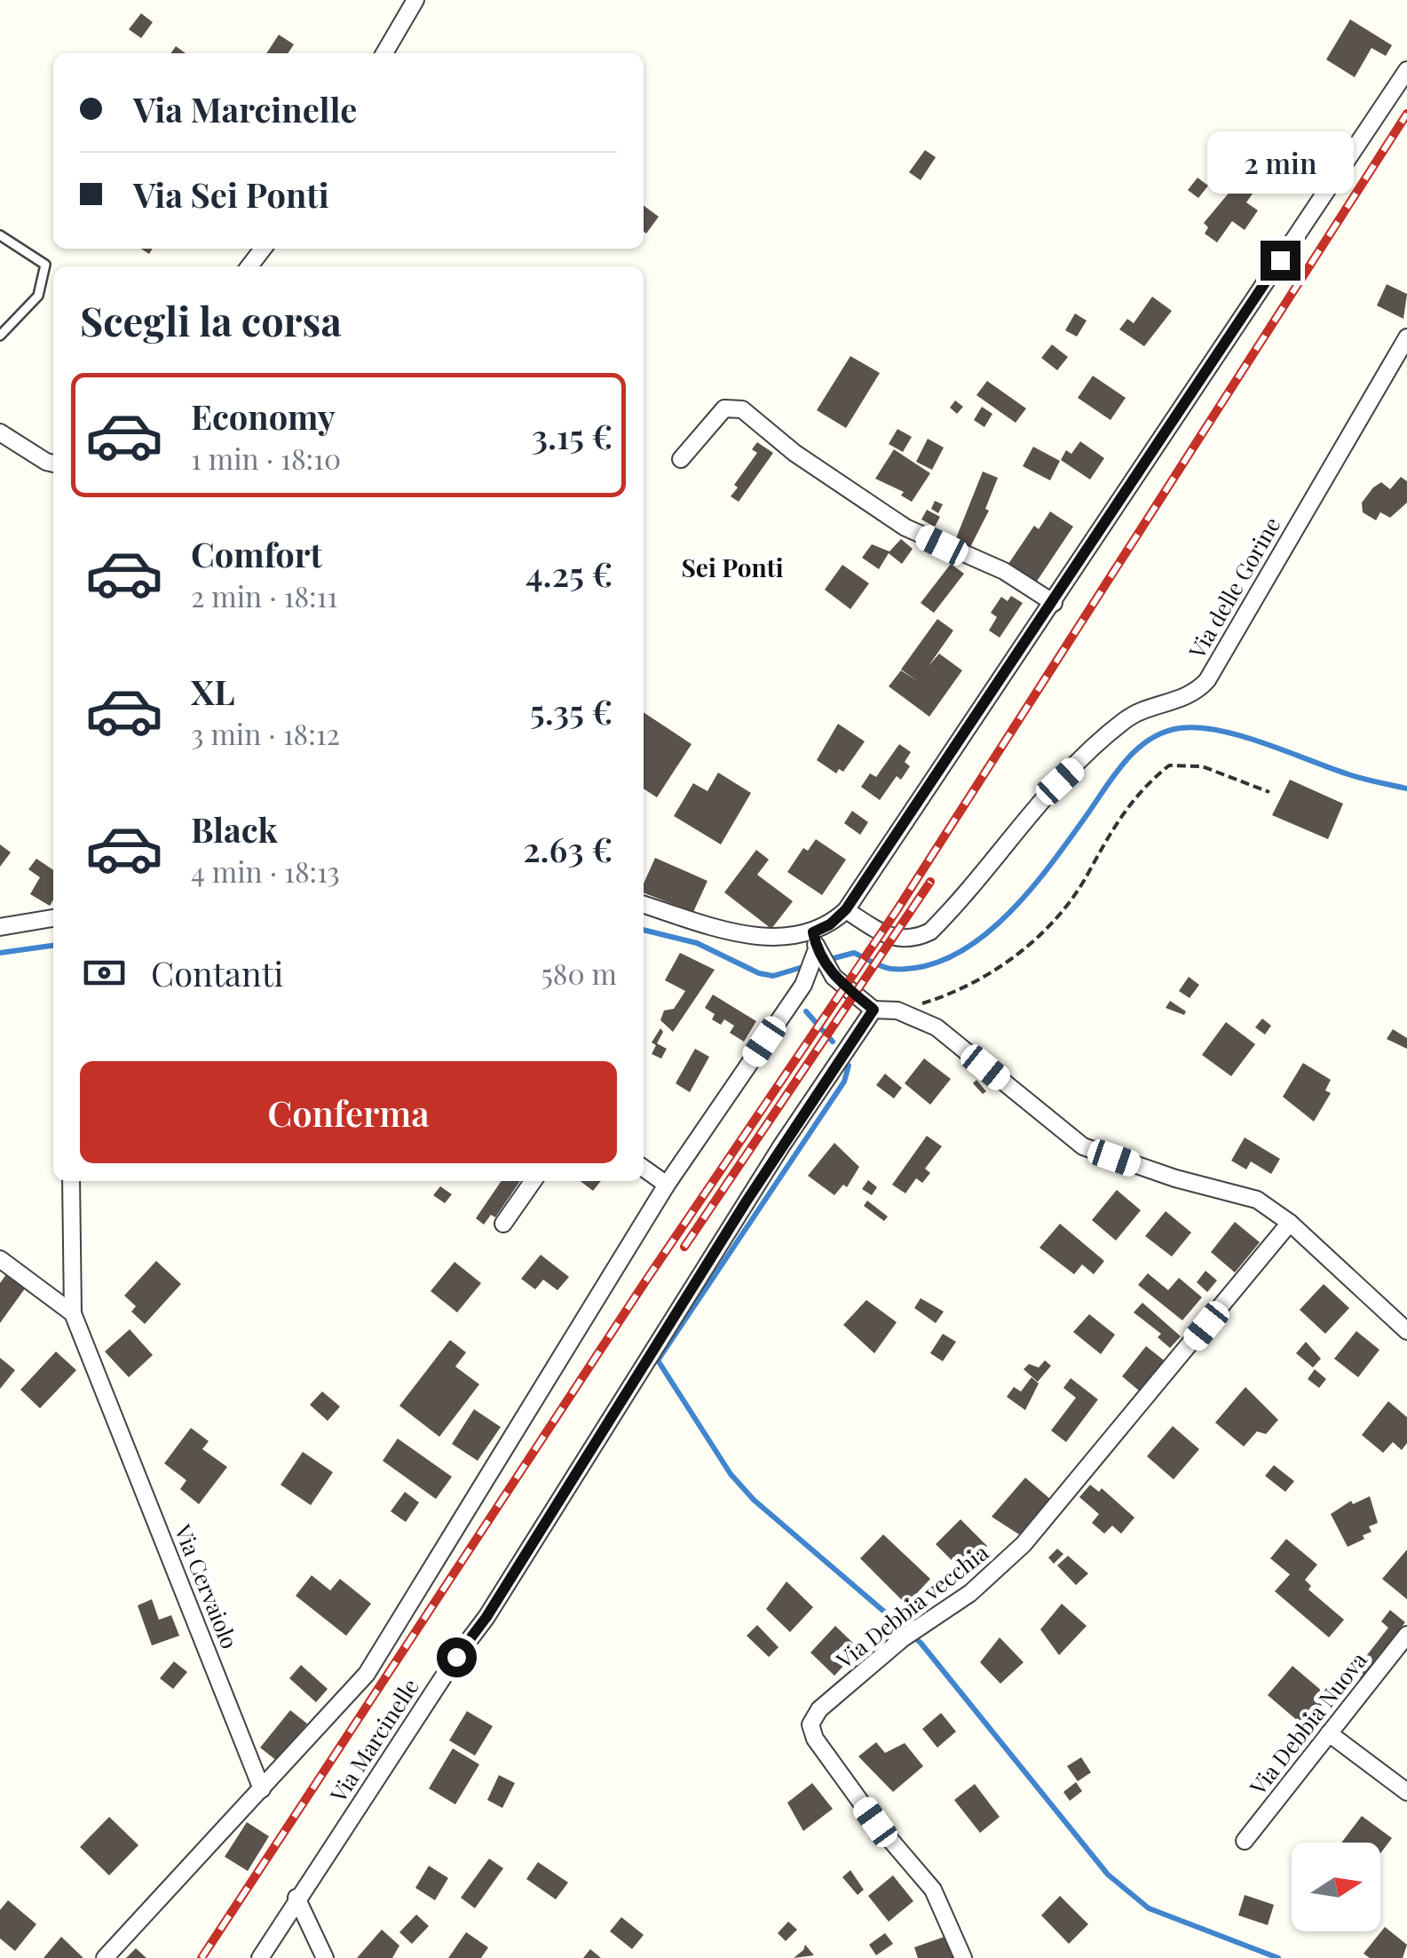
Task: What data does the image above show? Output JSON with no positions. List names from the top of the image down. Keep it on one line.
{"streets":{"street":["Via delle Gorine","Via Cervaiolo","Via Debbia vecchia","Via Debbia Nuova","Via Marcinelle"]},"districts":["Sei Ponti"],"north":"right","page":{"banner":["Via Marcinelle","Via Sei Ponti"],"bubble":"2 min","heading":"Scegli la corsa","list":[{"name":"Economy","note":"1 min · 18:10","value":"3.15 €"},{"name":"Comfort","note":"2 min · 18:11","value":"4.25 €"},{"name":"XL","note":"3 min · 18:12","value":"5.35 €"},{"name":"Black","note":"4 min · 18:13","value":"2.63 €"}],"pay":["Contanti","580 m"],"buttons":"Conferma"}}
